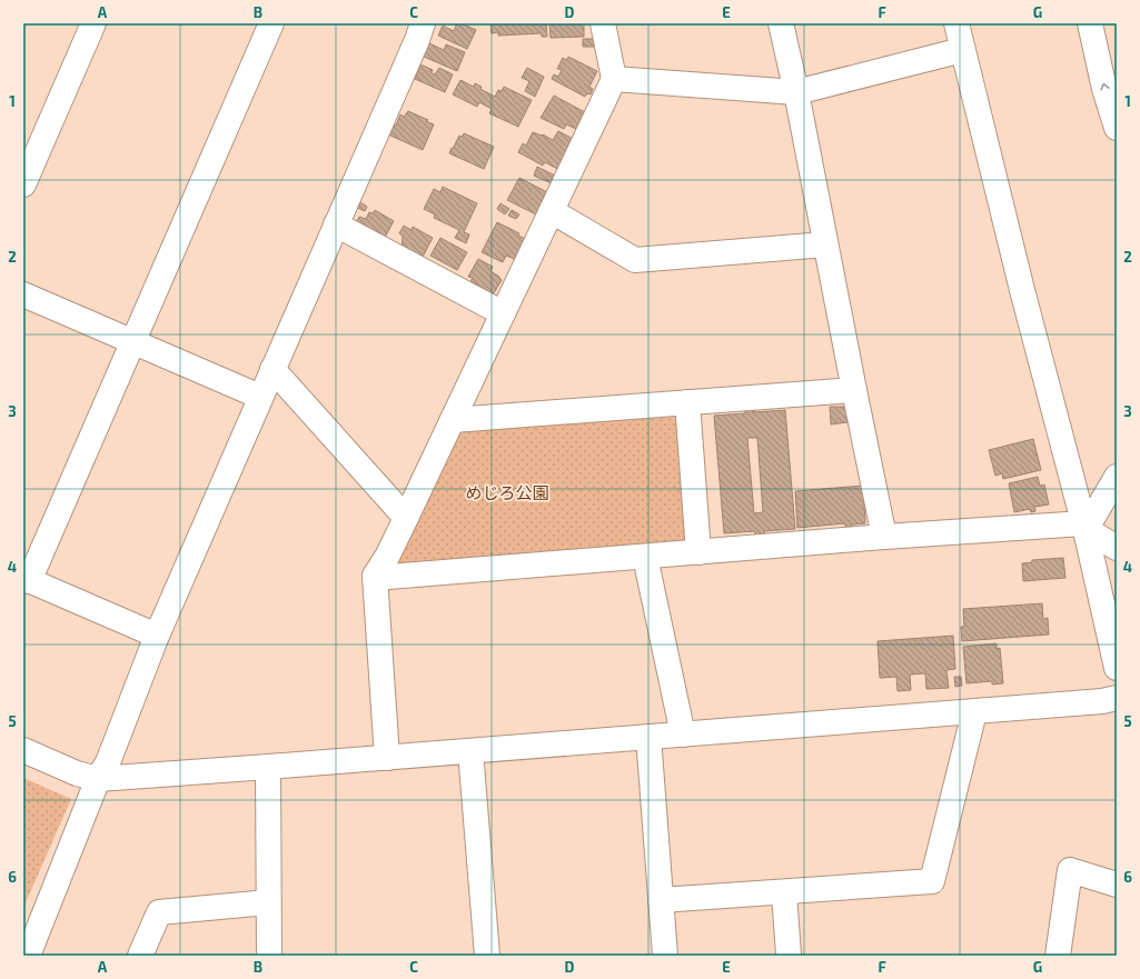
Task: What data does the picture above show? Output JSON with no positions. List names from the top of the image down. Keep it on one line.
{"parks":["めじろ公園"],"grid":{"columns":["A","B","C","D","E","F","G"],"rows":["1","2","3","4","5","6"]}}
